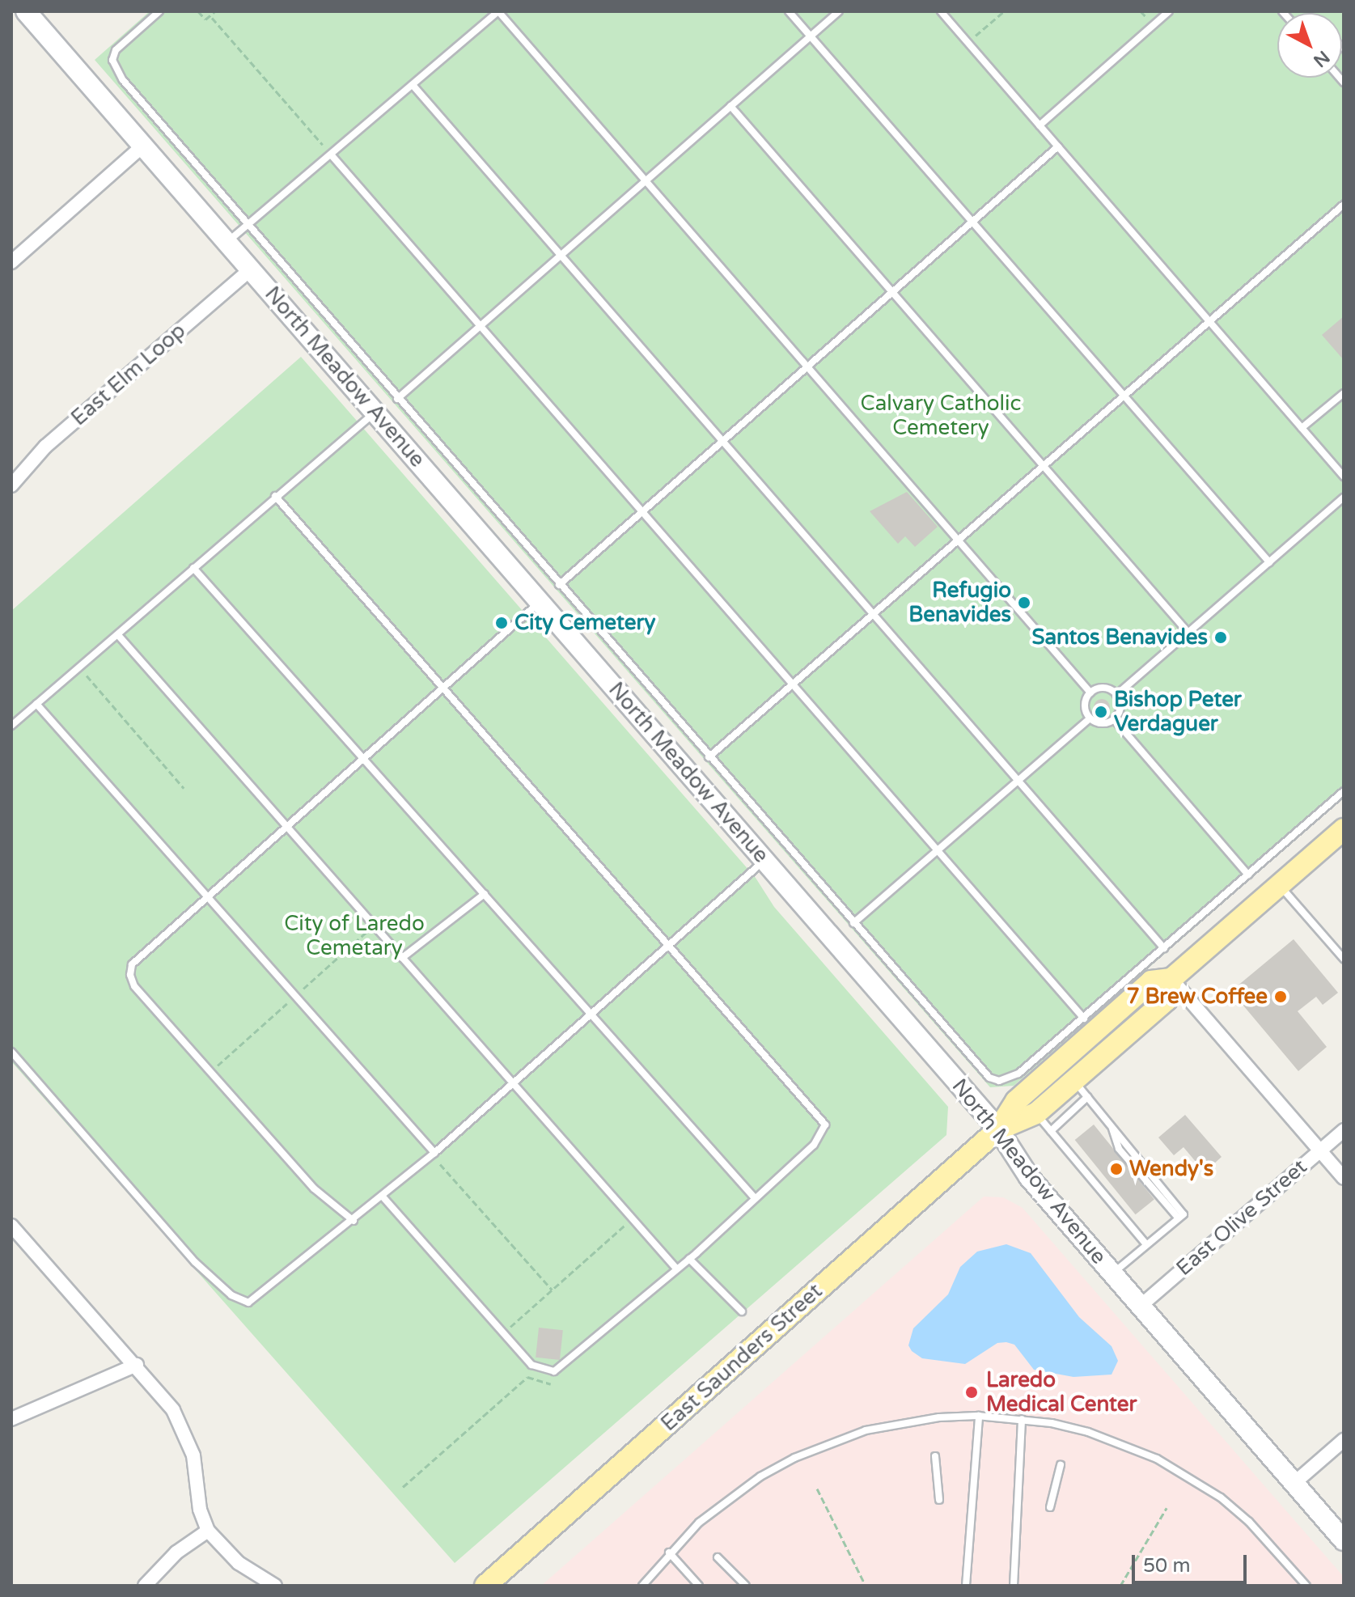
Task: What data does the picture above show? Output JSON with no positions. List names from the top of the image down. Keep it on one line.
{"streets":{"main road":["North Meadow Avenue","East Saunders Street"],"street":["East Elm Loop","East Olive Street"]},"crossings":[["East Elm Loop","North Meadow Avenue"],["North Meadow Avenue","East Olive Street"],["North Meadow Avenue","East Saunders Street"]],"parks":["Calvary Catholic Cemetery","City of Laredo Cemetary"],"places":["Refugio Benavides","City Cemetery","Santos Benavides","Bishop Peter Verdaguer","7 Brew Coffee","Wendy's","Laredo Medical Center"],"scale_bar":"50 m","north":"bottom right"}
